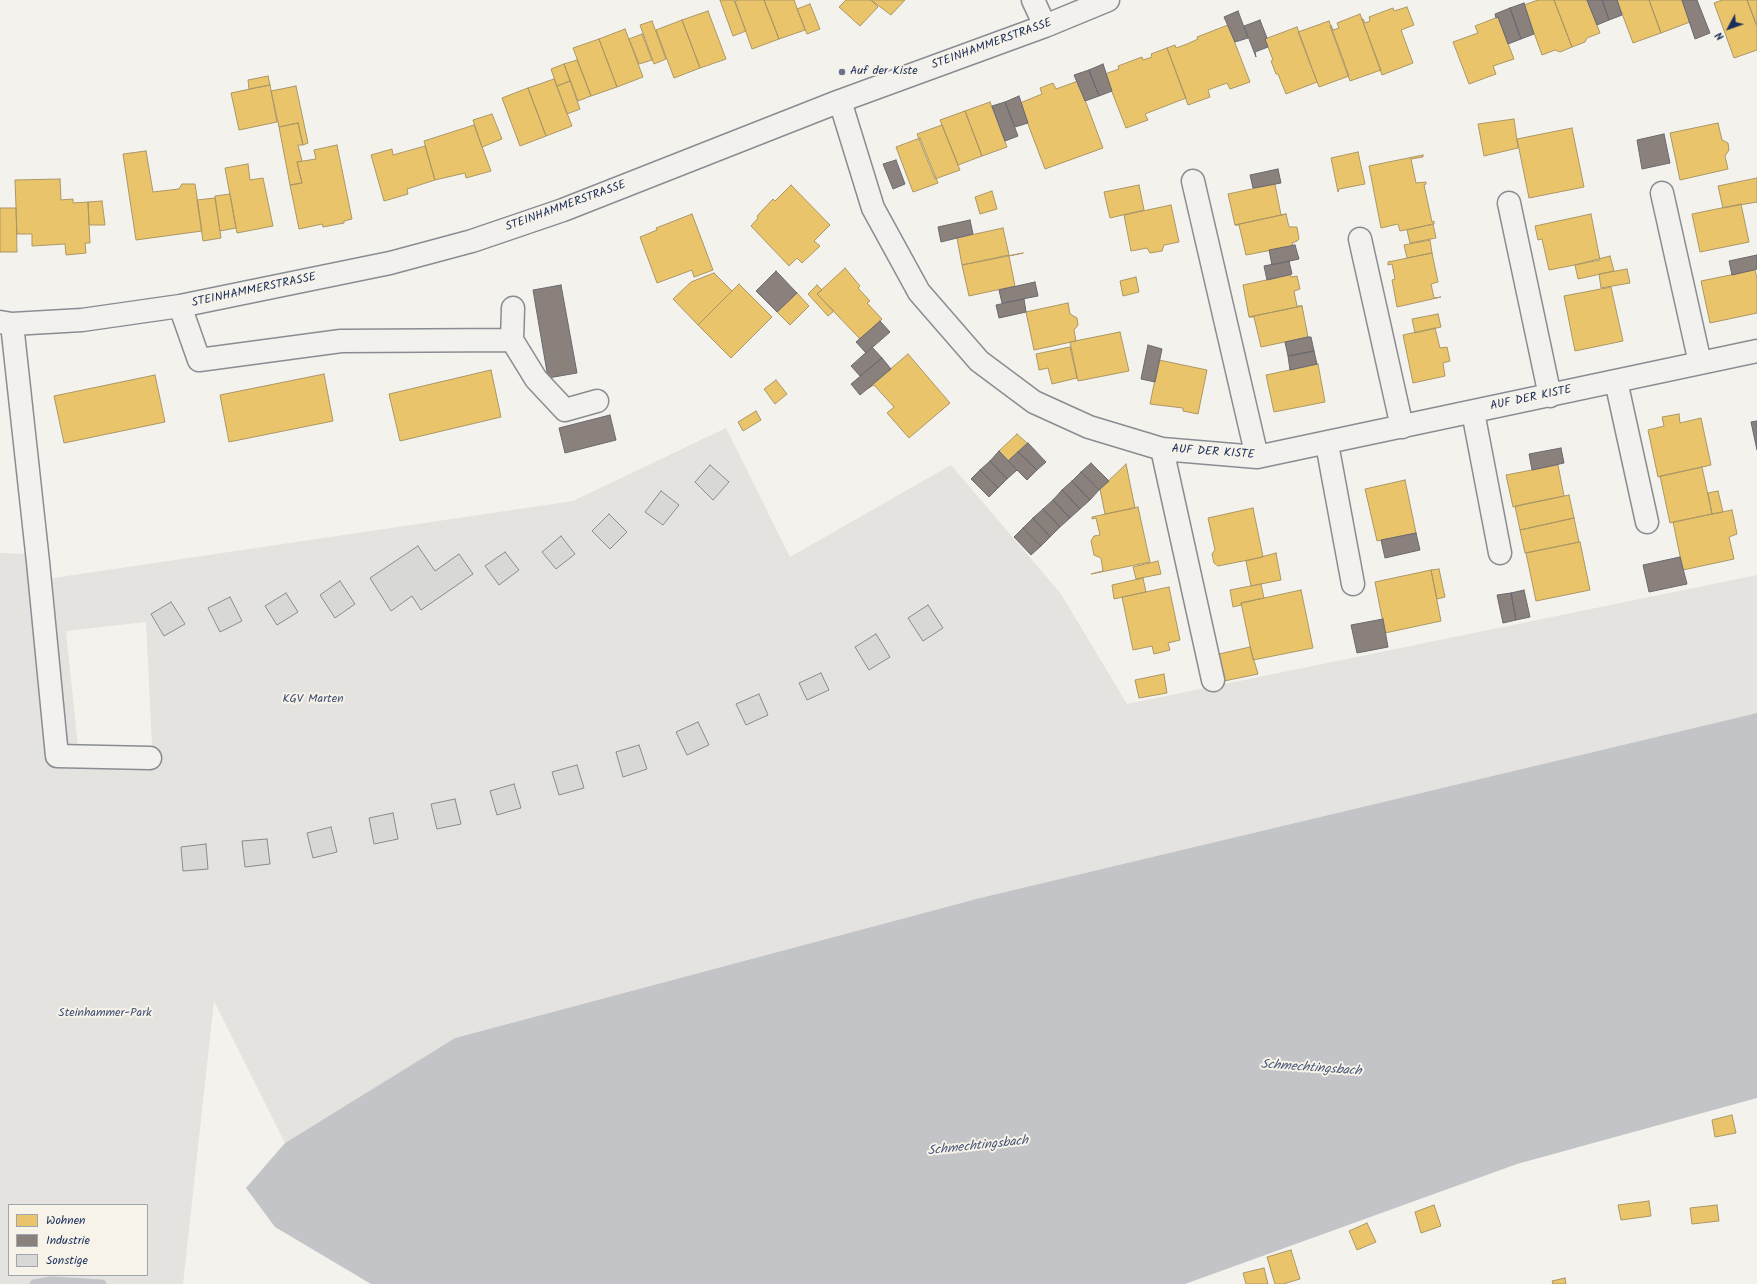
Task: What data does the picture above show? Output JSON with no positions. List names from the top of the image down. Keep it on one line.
{"streets":{"street":["STEINHAMMERSTRASSE","AUF DER KISTE"]},"crossings":[["STEINHAMMERSTRASSE","AUF DER KISTE"]],"water":["Schmechtingsbach"],"parks":["KGV Marten","Steinhammer-Park"],"places":["Auf der Kiste"],"legend":["Wohnen","Industrie","Sonstige"],"north":"bottom left"}
